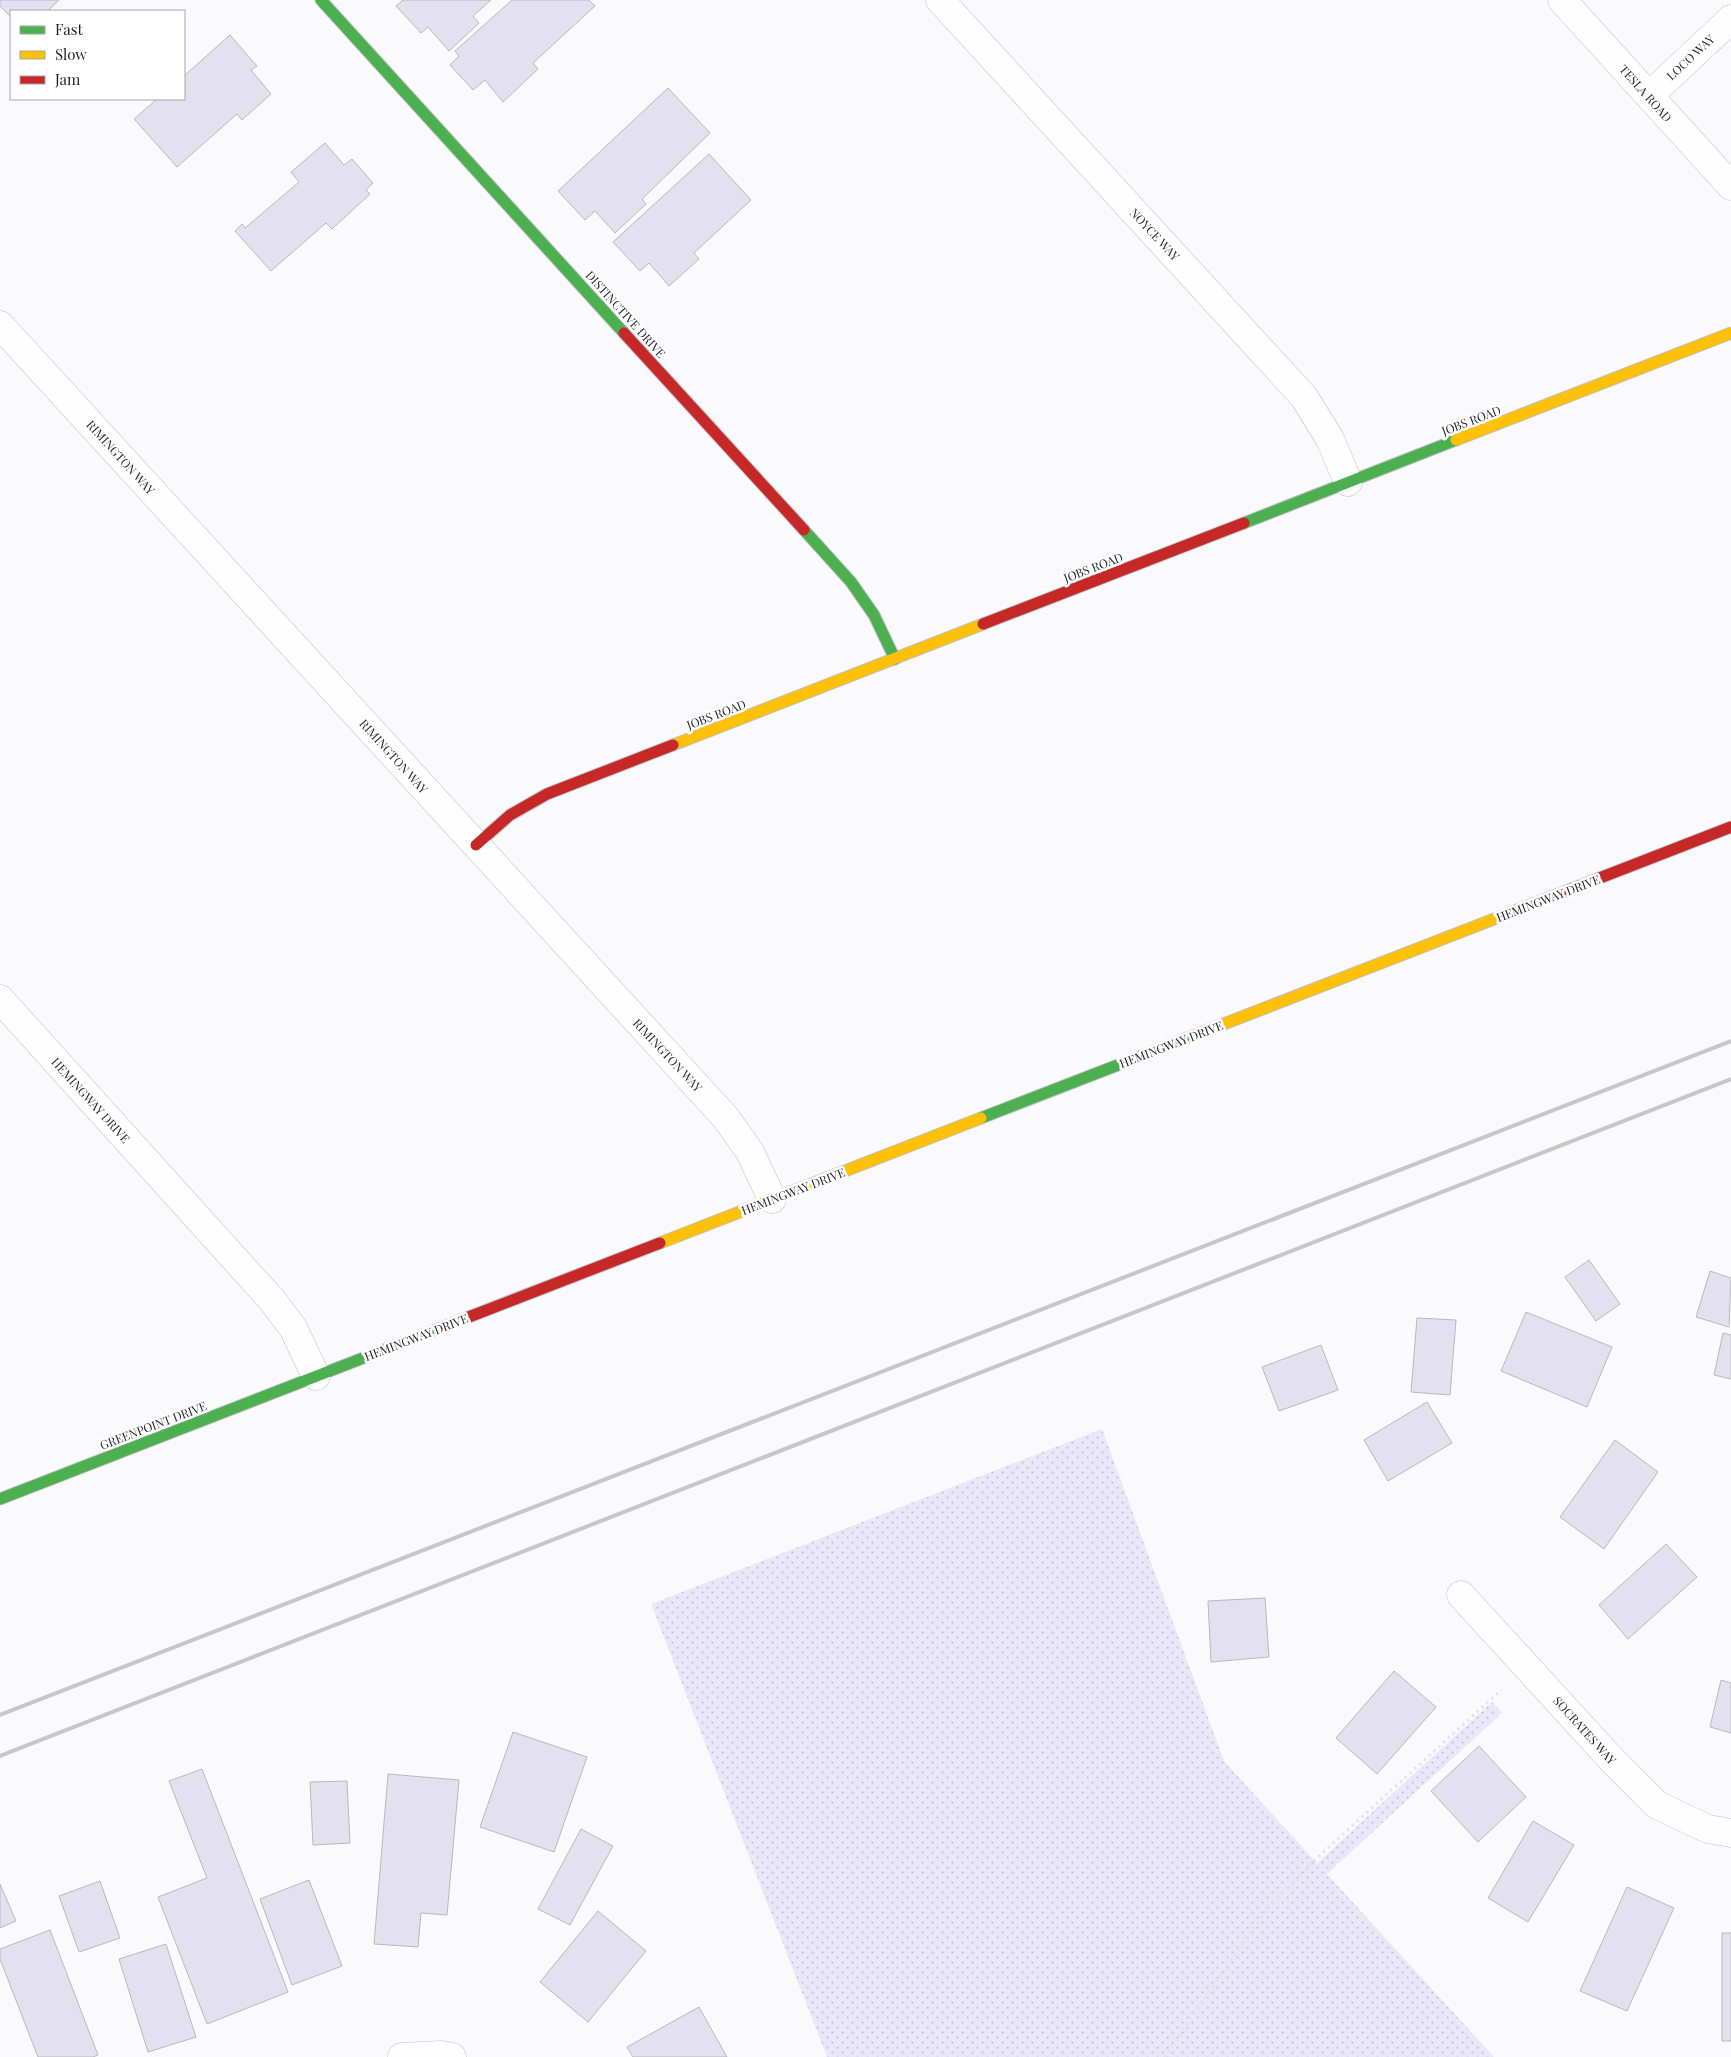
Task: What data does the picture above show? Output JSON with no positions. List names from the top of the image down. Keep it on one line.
{"streets":{"street":["LOCO WAY","TESLA ROAD","NOYCE WAY","DISTINCTIVE DRIVE","JOBS ROAD","RIMINGTON WAY","HEMINGWAY DRIVE","GREENPOINT DRIVE","SOCRATES WAY"]},"crossings":[["LOCO WAY","TESLA ROAD"],["NOYCE WAY","JOBS ROAD"],["DISTINCTIVE DRIVE","JOBS ROAD"],["JOBS ROAD","RIMINGTON WAY"],["RIMINGTON WAY","HEMINGWAY DRIVE"],["HEMINGWAY DRIVE","GREENPOINT DRIVE"]],"legend":["Fast","Slow","Jam"]}
